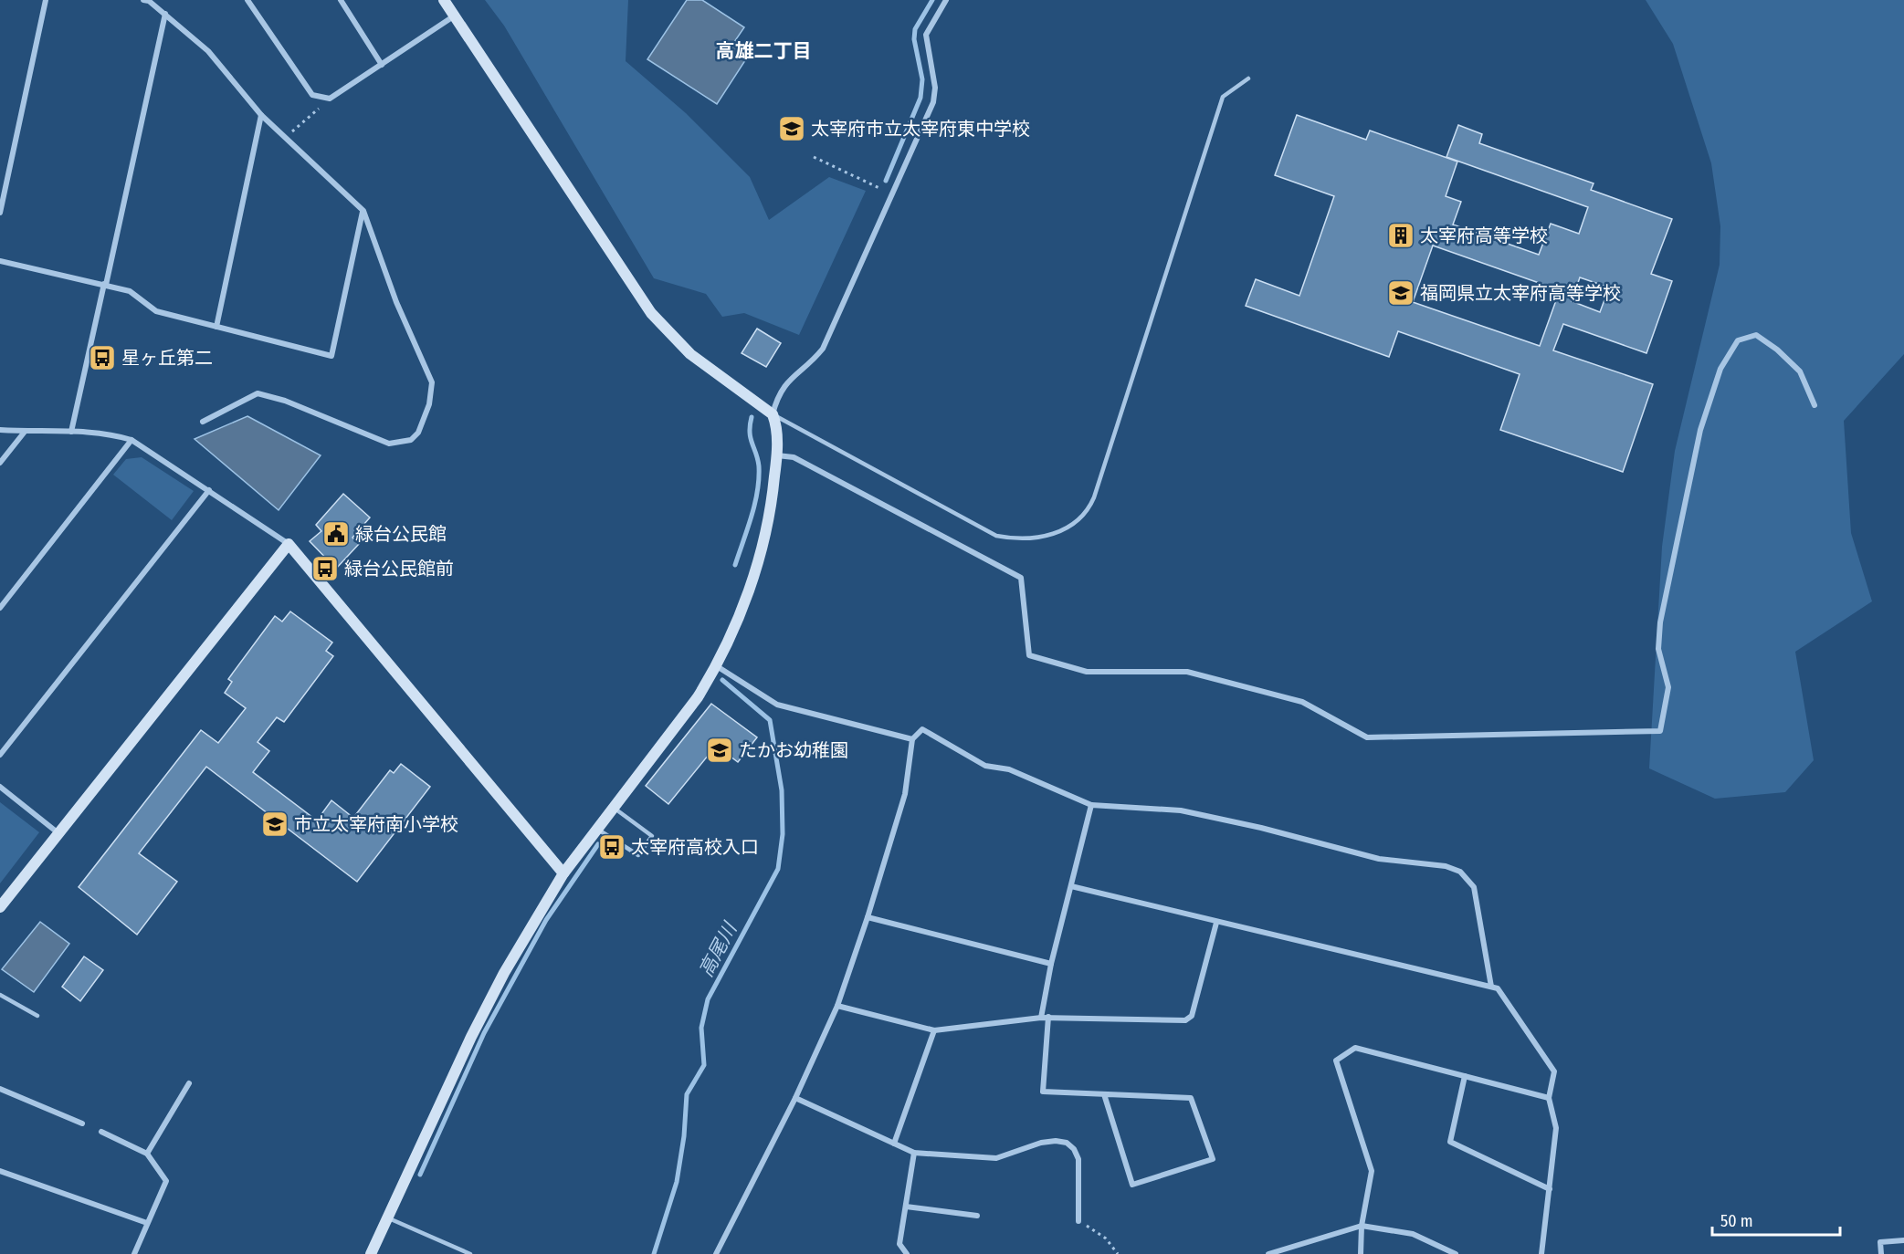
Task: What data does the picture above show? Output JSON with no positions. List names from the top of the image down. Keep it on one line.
{"districts":["高雄二丁目"],"water":["高尾川"],"places":{"school or university":["太宰府市立太宰府東中学校","福岡県立太宰府高等学校","たかお幼稚園","市立太宰府南小学校"],"building":["太宰府高等学校"],"bus stop":["星ヶ丘第二","緑台公民館前","太宰府高校入口"],"public building":["緑台公民館"]},"scale_bar":"50 m"}
